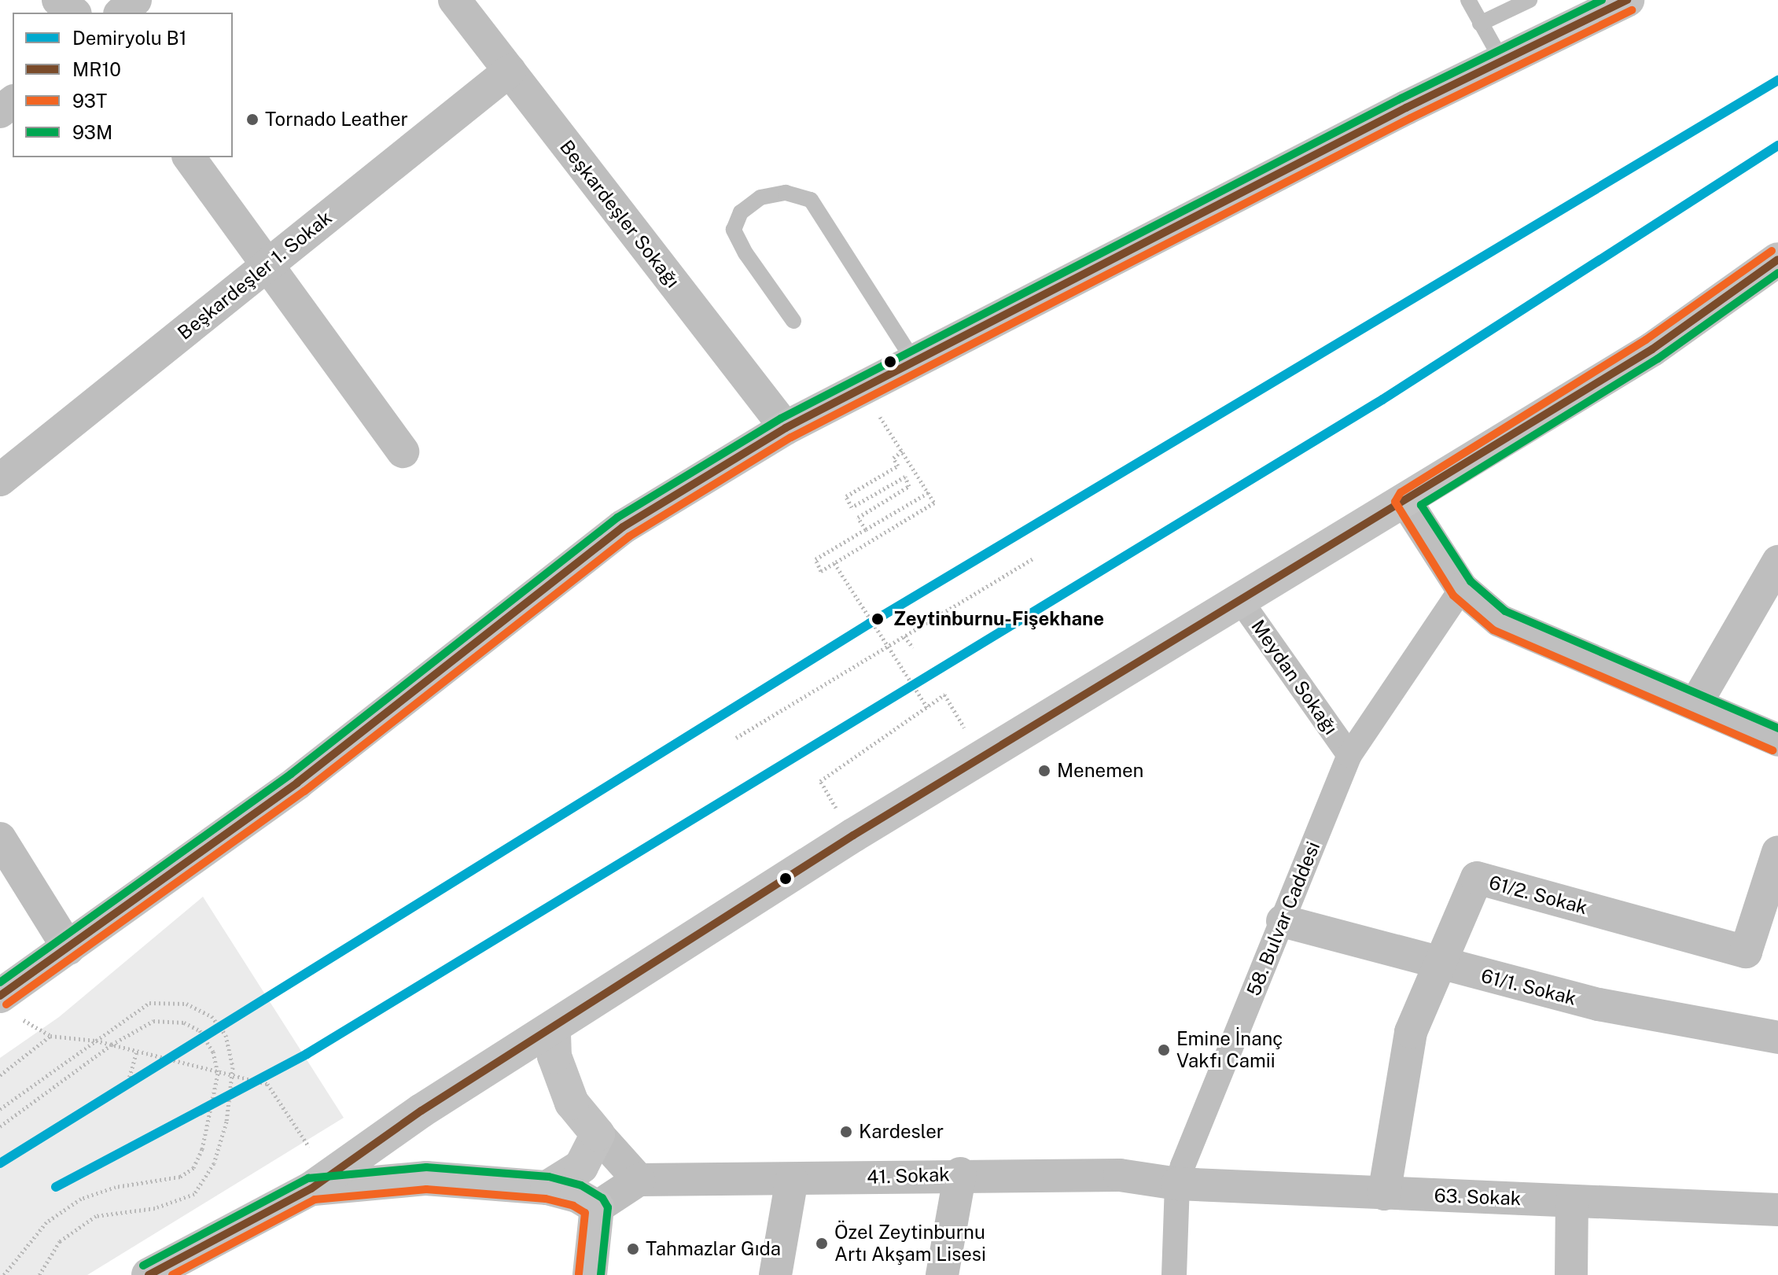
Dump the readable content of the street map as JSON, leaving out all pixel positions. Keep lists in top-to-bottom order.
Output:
{
  "streets": {
    "street": [
      "Beşkardeşler Sokağı",
      "Beşkardeşler 1. Sokak",
      "Meydan Sokağı",
      "61/2. Sokak",
      "58. Bulvar Caddesi",
      "61/1. Sokak",
      "41. Sokak",
      "63. Sokak"
    ]
  },
  "crossings": [
    ["Beşkardeşler Sokağı", "Beşkardeşler 1. Sokak"],
    ["Meydan Sokağı", "58. Bulvar Caddesi"],
    ["61/2. Sokak", "61/1. Sokak"],
    ["61/2. Sokak", "63. Sokak"],
    ["58. Bulvar Caddesi", "61/1. Sokak"],
    ["58. Bulvar Caddesi", "41. Sokak"],
    ["58. Bulvar Caddesi", "63. Sokak"],
    ["41. Sokak", "63. Sokak"]
  ],
  "places": [
    "Tornado Leather",
    "Zeytinburnu-Fişekhane",
    "Menemen",
    "Emine İnanç Vakfı Camii",
    "Kardesler",
    "Özel Zeytinburnu Artı Akşam Lisesi",
    "Tahmazlar Gıda"
  ],
  "lines": [
    "transit line MR10",
    "transit line 93M",
    "transit line 93T",
    "rail line B1"
  ],
  "legend": [
    "Demiryolu B1",
    "MR10",
    "93T",
    "93M"
  ]
}
